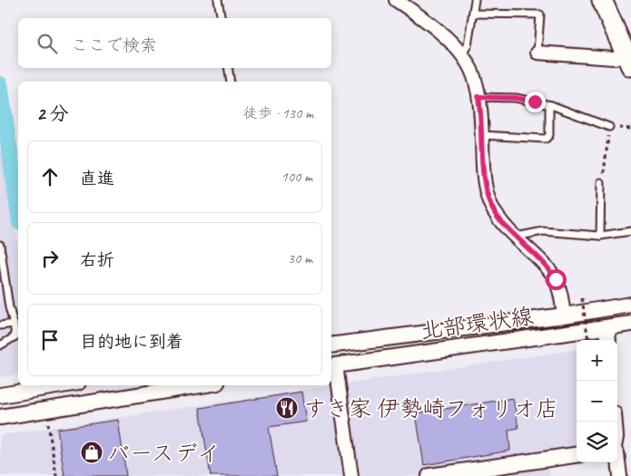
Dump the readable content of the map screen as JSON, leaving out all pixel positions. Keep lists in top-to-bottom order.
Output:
{
  "streets": {
    "street": ["北部環状線"]
  },
  "places": {
    "restaurant": ["すき家 伊勢崎フォリオ店"],
    "shop": ["バースデイ"]
  },
  "page": {
    "search": "ここで検索",
    "heading": ["2 分", "徒歩 · 130 m"],
    "list": [
      ["直進", "100 m"],
      ["右折", "30 m"],
      "目的地に到着"
    ],
    "map_buttons": ["+", "−"]
  }
}
